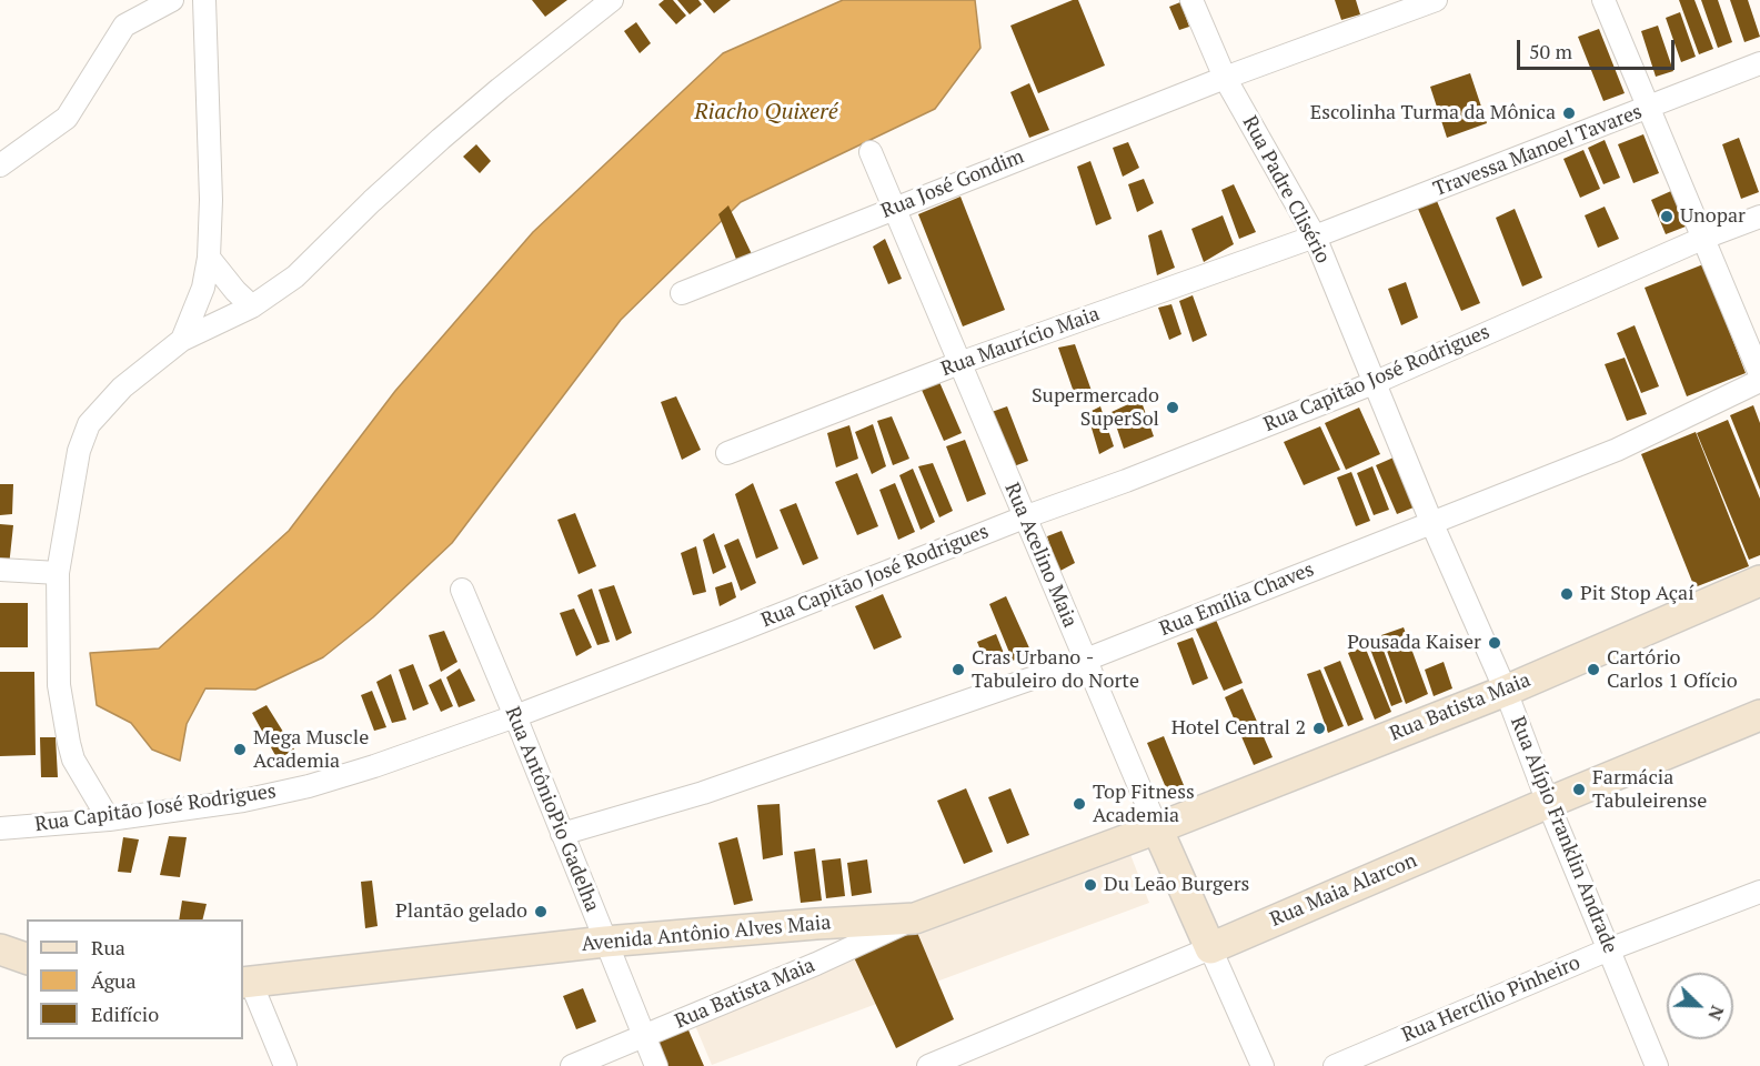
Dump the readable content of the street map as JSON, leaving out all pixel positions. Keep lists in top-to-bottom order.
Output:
{
  "streets": {
    "main road": [
      "Rua Acelino Maia",
      "Rua Batista Maia",
      "Rua Maia Alarcon",
      "Avenida Antônio Alves Maia"
    ],
    "street": [
      "Travessa Manoel Tavares",
      "Rua José Gondim",
      "Rua Padre Clisério",
      "Rua Maurício Maia",
      "Rua Capitão José Rodrigues",
      "Rua Emília Chaves",
      "Rua AntônioPio Gadelha",
      "Rua Alípio Franklin Andrade",
      "Rua Hercílio Pinheiro"
    ]
  },
  "crossings": [
    ["Travessa Manoel Tavares", "Rua Padre Clisério"],
    ["Travessa Manoel Tavares", "Rua Maurício Maia"],
    ["Rua José Gondim", "Rua Padre Clisério"],
    ["Rua José Gondim", "Rua Acelino Maia"],
    ["Rua Padre Clisério", "Rua Maurício Maia"],
    ["Rua Padre Clisério", "Rua Capitão José Rodrigues"],
    ["Rua Padre Clisério", "Rua Alípio Franklin Andrade"],
    ["Rua Maurício Maia", "Rua Acelino Maia"],
    ["Rua Capitão José Rodrigues", "Rua Acelino Maia"],
    ["Rua Capitão José Rodrigues", "Rua AntônioPio Gadelha"],
    ["Rua Capitão José Rodrigues", "Rua Alípio Franklin Andrade"],
    ["Rua Acelino Maia", "Rua Emília Chaves"],
    ["Rua Acelino Maia", "Rua Batista Maia"],
    ["Rua Acelino Maia", "Rua Maia Alarcon"],
    ["Rua Acelino Maia", "Avenida Antônio Alves Maia"],
    ["Rua Emília Chaves", "Rua AntônioPio Gadelha"],
    ["Rua Emília Chaves", "Rua Alípio Franklin Andrade"],
    ["Rua Batista Maia", "Rua AntônioPio Gadelha"],
    ["Rua Batista Maia", "Rua Alípio Franklin Andrade"],
    ["Rua Batista Maia", "Avenida Antônio Alves Maia"],
    ["Rua AntônioPio Gadelha", "Avenida Antônio Alves Maia"],
    ["Rua Alípio Franklin Andrade", "Rua Maia Alarcon"],
    ["Rua Alípio Franklin Andrade", "Rua Hercílio Pinheiro"]
  ],
  "water": ["Riacho Quixeré"],
  "places": [
    "Escolinha Turma da Mônica",
    "Unopar",
    "Supermercado SuperSol",
    "Pit Stop Açaí",
    "Pousada Kaiser",
    "Cras Urbano - Tabuleiro do Norte",
    "Cartório Carlos 1 Ofício",
    "Hotel Central 2",
    "Mega Muscle Academia",
    "Farmácia Tabuleirense",
    "Top Fitness Academia",
    "Du Leão Burgers",
    "Plantão gelado"
  ],
  "legend": ["Rua", "Água", "Edifício"],
  "scale_bar": "50 m",
  "north": "bottom right"
}
